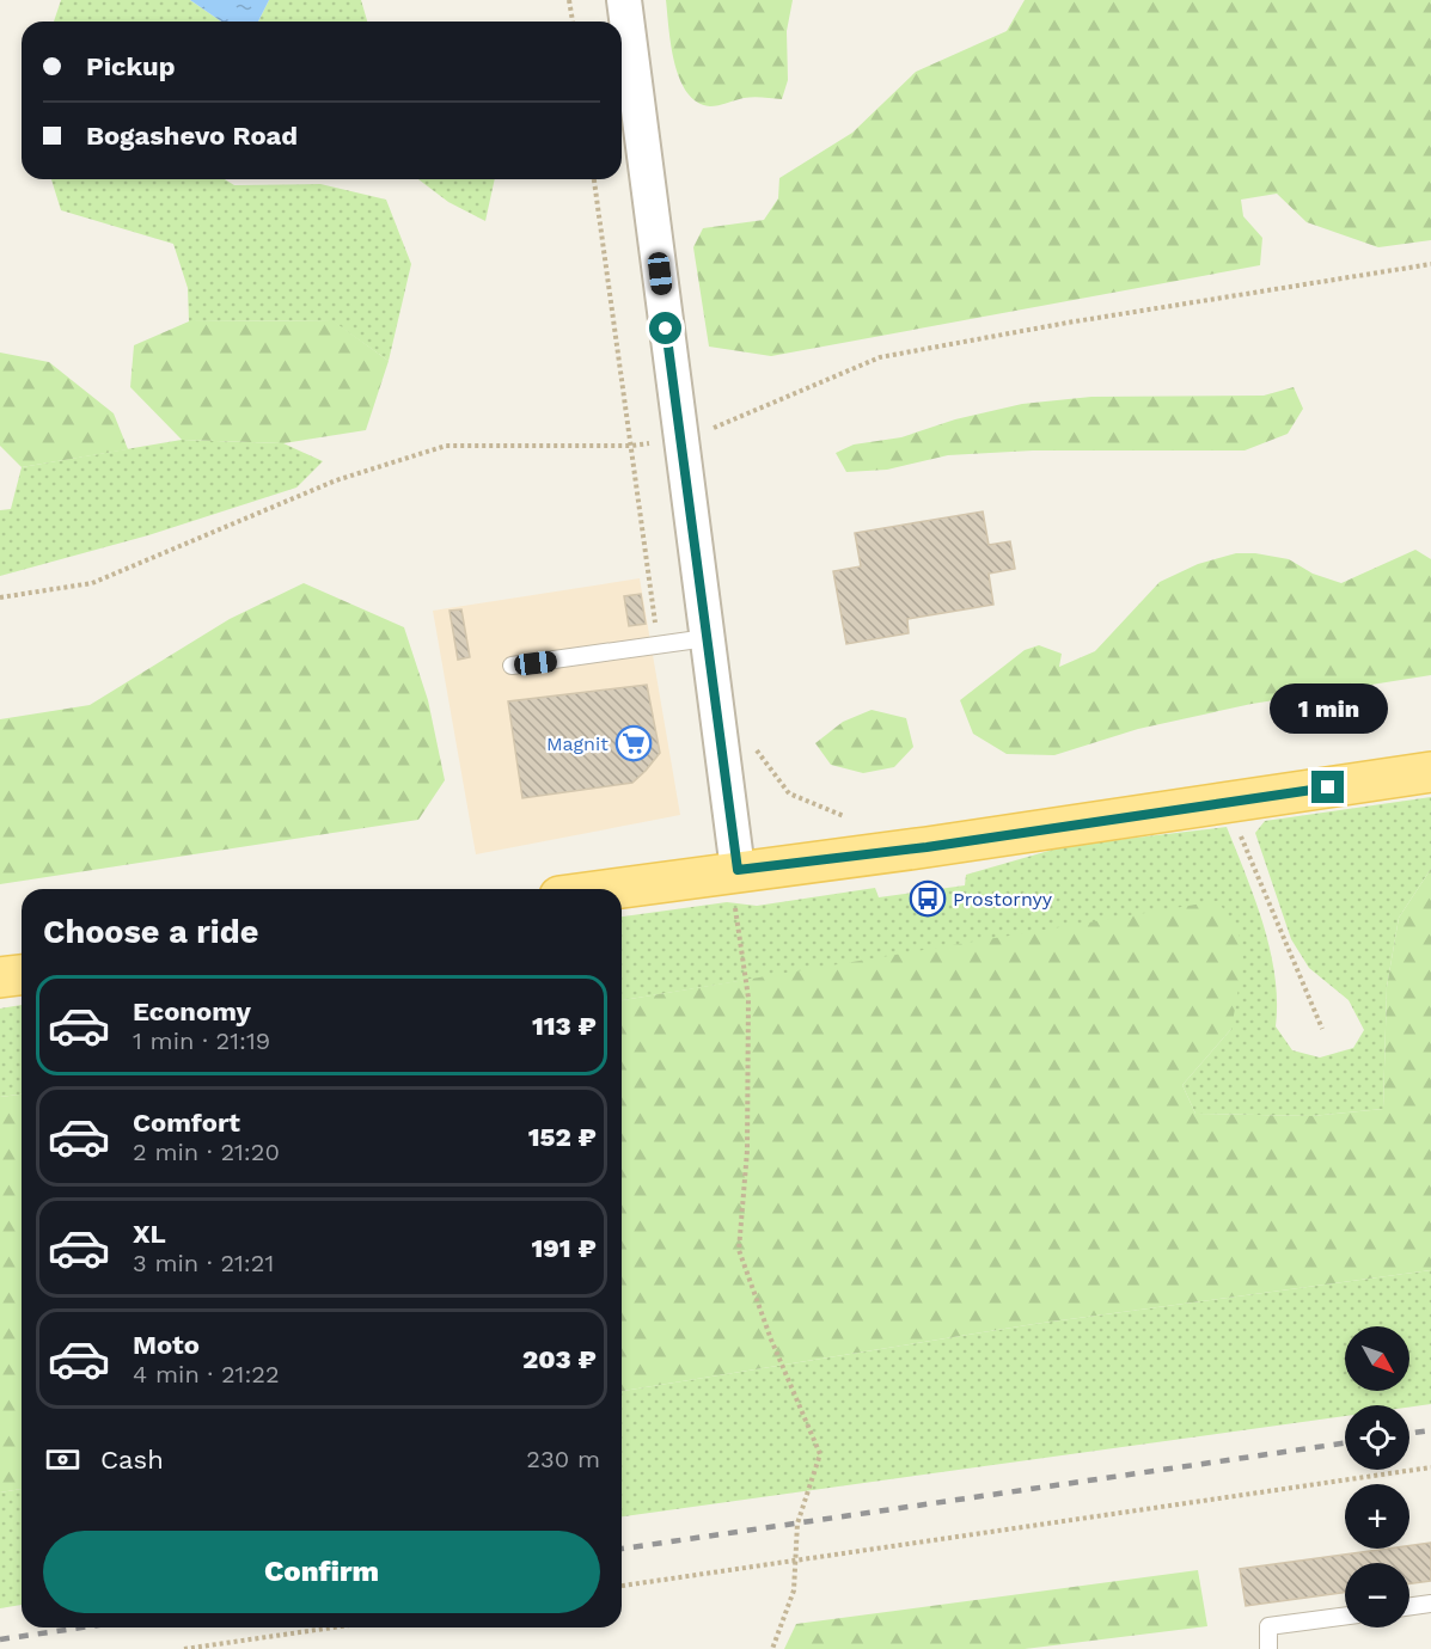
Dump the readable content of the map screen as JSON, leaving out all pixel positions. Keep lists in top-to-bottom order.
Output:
{
  "places": {
    "supermarket": ["Magnit"],
    "bus stop": ["Prostornyy"]
  },
  "north": "bottom right",
  "page": {
    "banner": ["Pickup", "Bogashevo Road"],
    "bubble": "1 min",
    "heading": "Choose a ride",
    "list": [
      {
        "name": "Economy",
        "note": "1 min · 21:19",
        "value": "113 ₽"
      },
      {
        "name": "Comfort",
        "note": "2 min · 21:20",
        "value": "152 ₽"
      },
      {
        "name": "XL",
        "note": "3 min · 21:21",
        "value": "191 ₽"
      },
      {
        "name": "Moto",
        "note": "4 min · 21:22",
        "value": "203 ₽"
      }
    ],
    "map_buttons": ["+", "−"],
    "pay": ["Cash", "230 m"],
    "buttons": "Confirm"
  }
}
